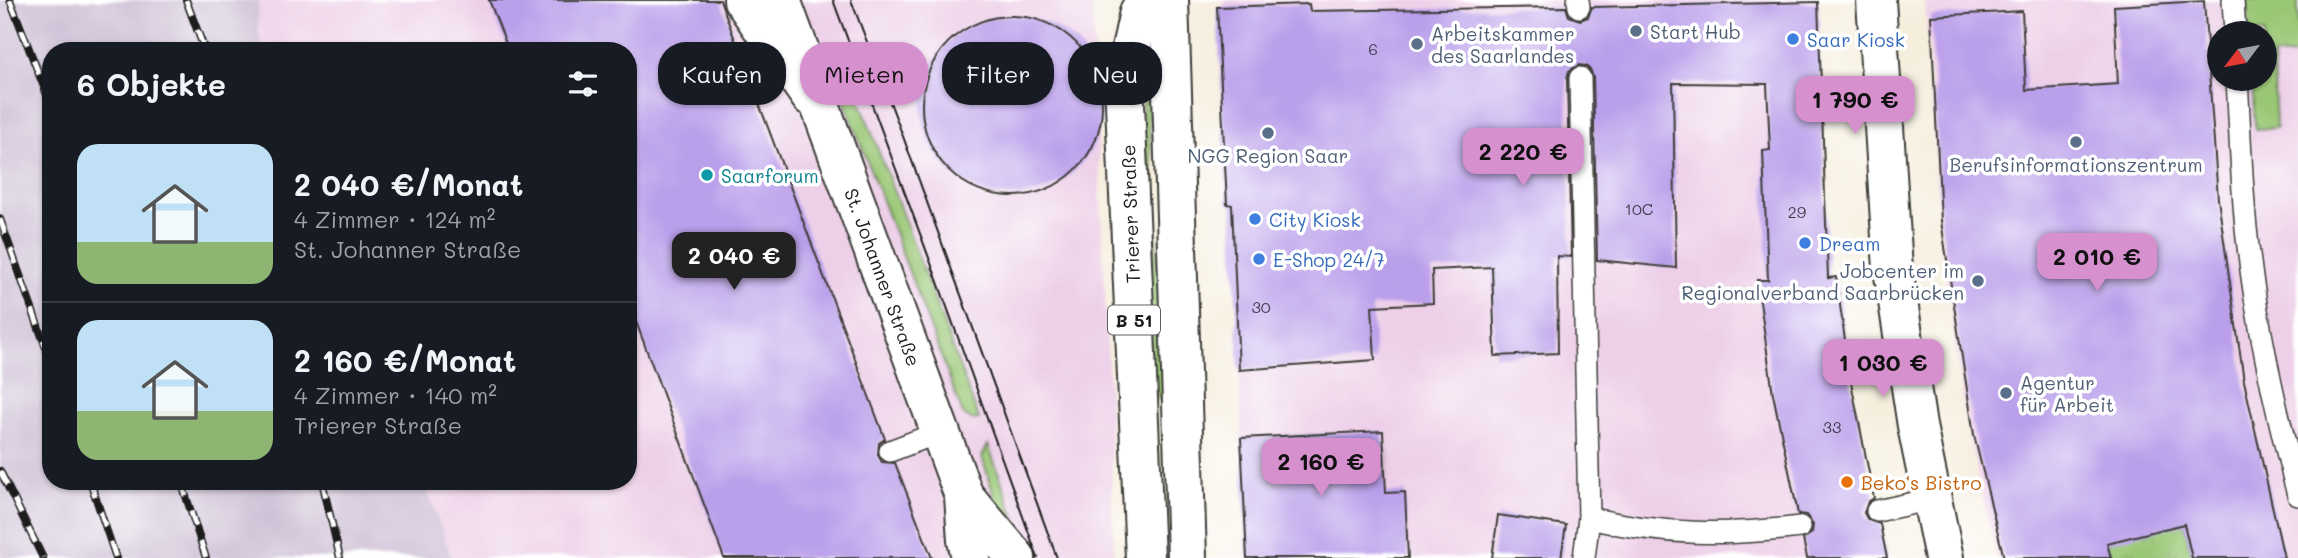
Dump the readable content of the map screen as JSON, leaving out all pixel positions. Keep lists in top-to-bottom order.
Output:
{
  "streets": {
    "main road": ["Trierer Straße", "St. Johanner Straße", "B 51"]
  },
  "places": [
    "Start Hub",
    "Saar Kiosk",
    "Arbeitskammer des Saarlandes",
    "NGG Region Saar",
    "Berufsinformationszentrum",
    "Saarforum",
    "City Kiosk",
    "Dream",
    "E-Shop 24/7",
    "Jobcenter im Regionalverband Saarbrücken",
    "Agentur für Arbeit",
    "Beko's Bistro"
  ],
  "house_numbers": [
    "6",
    "10C",
    "29",
    "30",
    "33"
  ],
  "north": "bottom left",
  "page": {
    "chip": [
      "Kaufen",
      "Mieten",
      "Filter",
      "Neu"
    ],
    "heading": "6 Objekte",
    "price": [
      "1 790 €",
      "2 220 €",
      "2 040 €",
      "2 010 €",
      "1 030 €",
      "2 160 €"
    ],
    "list": [
      {
        "name": "2 040 €/Monat",
        "note": "4 Zimmer · 124 m² · St. Johanner Straße"
      },
      {
        "name": "2 160 €/Monat",
        "note": "4 Zimmer · 140 m² · Trierer Straße"
      }
    ]
  }
}
